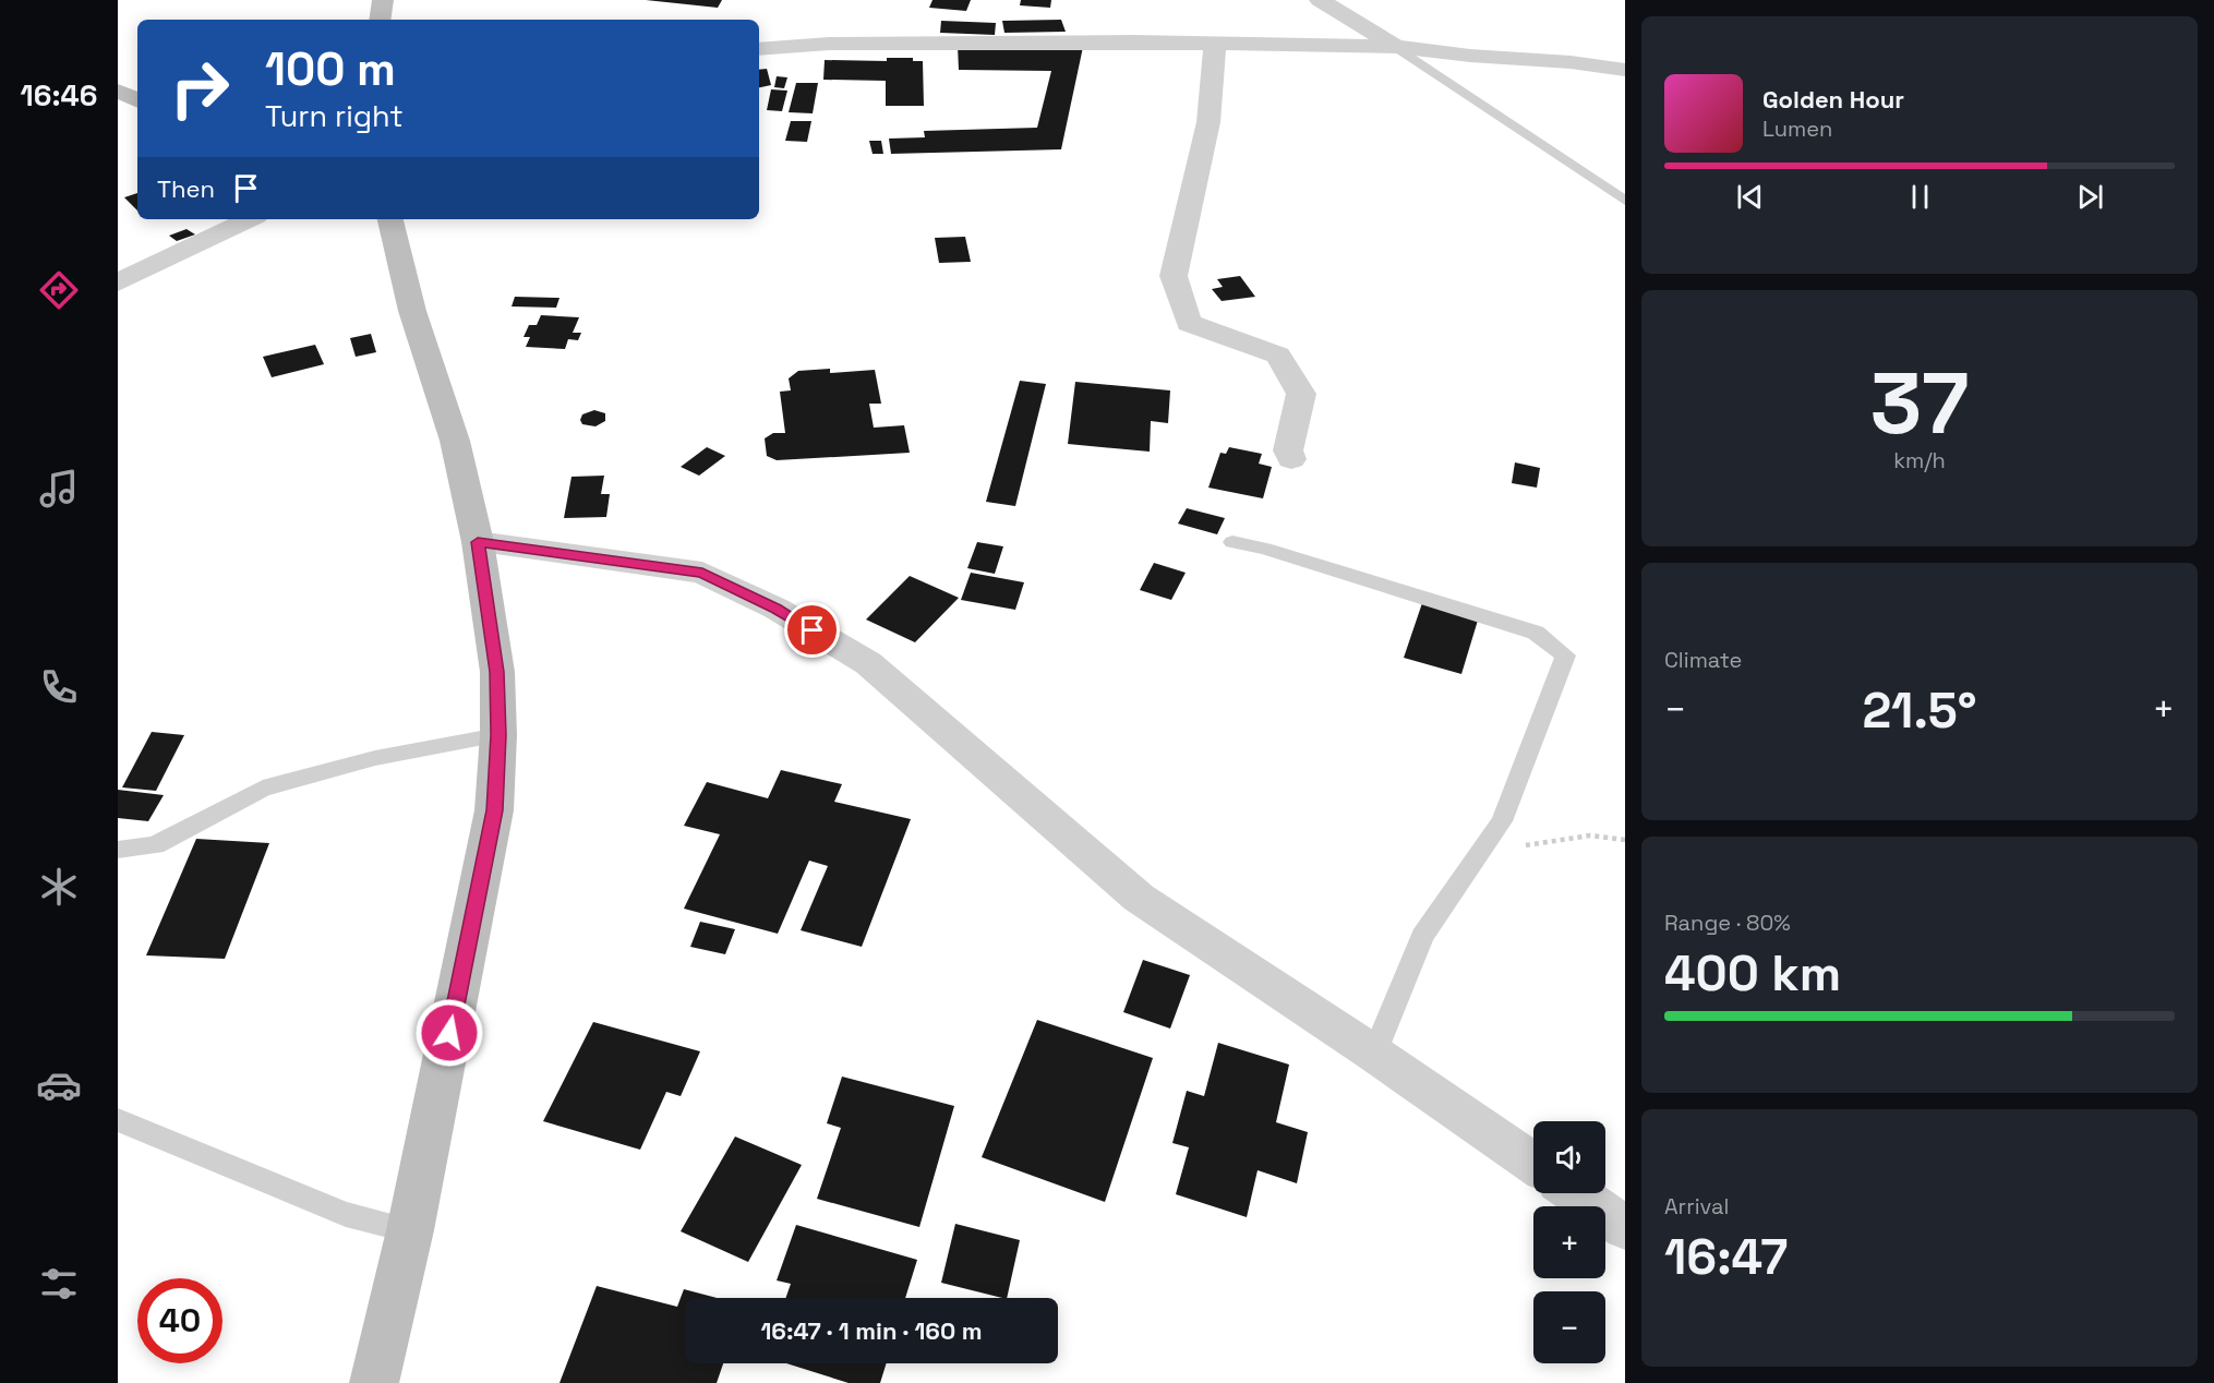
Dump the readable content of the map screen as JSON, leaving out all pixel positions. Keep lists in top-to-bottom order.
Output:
{
  "page": {
    "tabs": "16:46",
    "turn": ["100 m", "Turn right"],
    "song": ["Golden Hour", "Lumen"],
    "then": "Then",
    "tile": [
      ["37", "km/h"],
      "Climate",
      ["Range · 80%", "400 km"],
      ["Arrival", "16:47"]
    ],
    "heat": ["−", "21.5°", "+"],
    "map_buttons": ["+", "−"],
    "limit": "40",
    "trip": "16:47 · 1 min · 160 m"
  }
}
